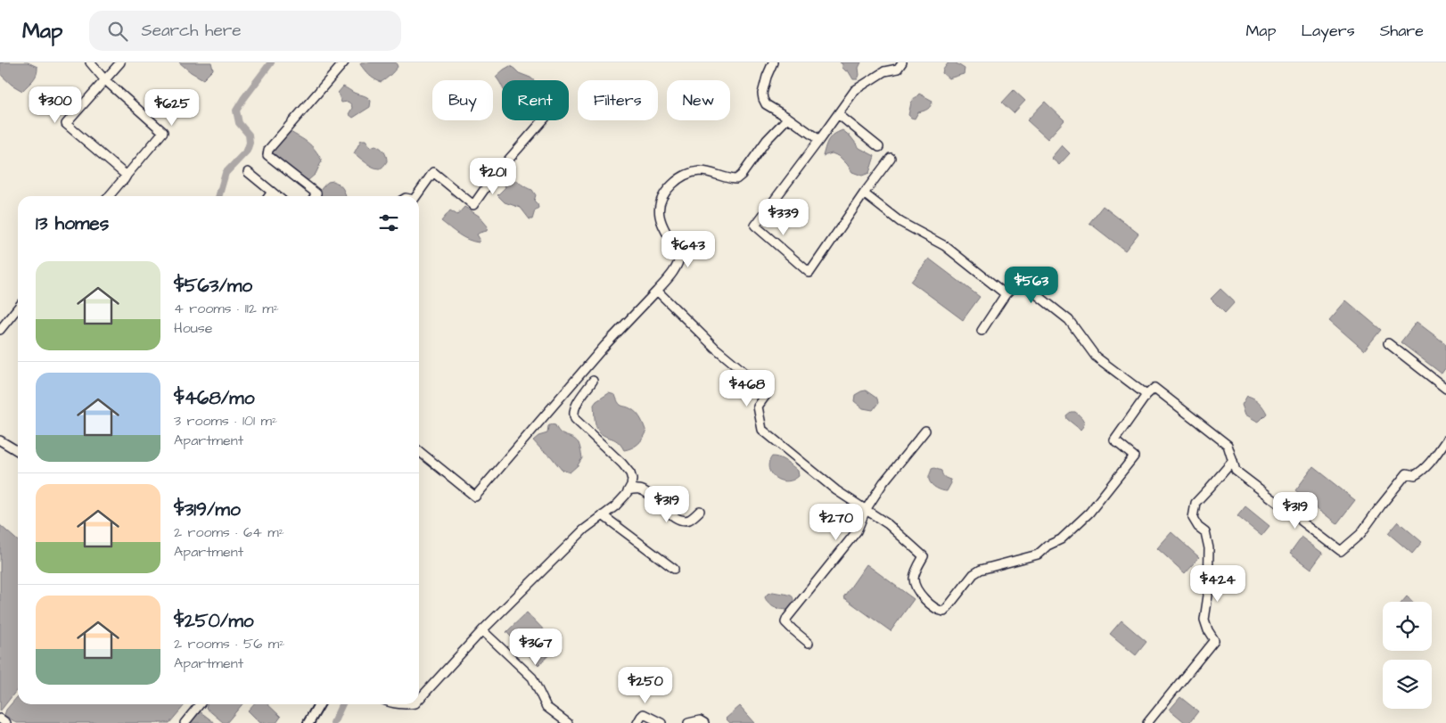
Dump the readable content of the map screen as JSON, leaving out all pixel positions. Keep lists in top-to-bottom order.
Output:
{
  "page": {
    "header": "Map",
    "search": "Search here",
    "nav": ["Map", "Layers", "Share"],
    "chip": [
      "Buy",
      "Rent",
      "Filters",
      "New"
    ],
    "price": [
      "$300",
      "$625",
      "$201",
      "$339",
      "$643",
      "$563",
      "$468",
      "$319",
      "$319",
      "$270",
      "$424",
      "$367",
      "$250"
    ],
    "heading": "13 homes",
    "list": [
      {
        "name": "$563/mo",
        "note": "4 rooms · 112 m² · House"
      },
      {
        "name": "$468/mo",
        "note": "3 rooms · 101 m² · Apartment"
      },
      {
        "name": "$319/mo",
        "note": "2 rooms · 64 m² · Apartment"
      },
      {
        "name": "$250/mo",
        "note": "2 rooms · 56 m² · Apartment"
      }
    ]
  }
}
